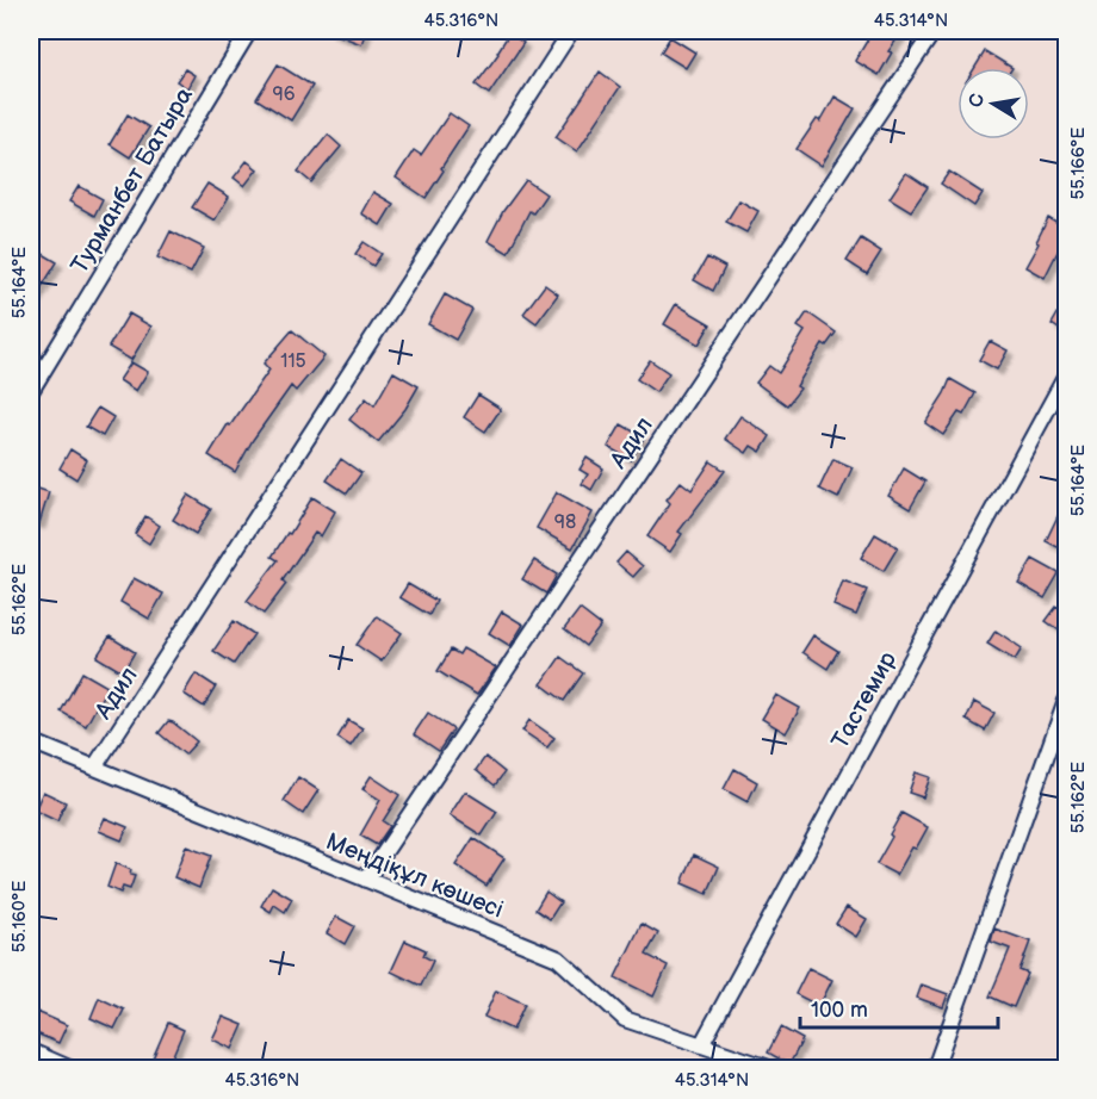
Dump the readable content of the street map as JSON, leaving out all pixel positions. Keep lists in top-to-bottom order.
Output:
{
  "streets": {
    "street": [
      "Турманбет Батыра",
      "Адил",
      "Тастемир",
      "Меңдіқұл көшесі"
    ]
  },
  "crossings": [
    ["Адил", "Меңдіқұл көшесі"],
    ["Тастемир", "Меңдіқұл көшесі"]
  ],
  "house_numbers": ["96", "115", "98"],
  "scale_bar": "100 m",
  "north": "left",
  "coordinates": [
    "45.316°N",
    "45.314°N",
    "55.166°E",
    "55.164°E",
    "55.162°E",
    "55.160°E"
  ]
}
